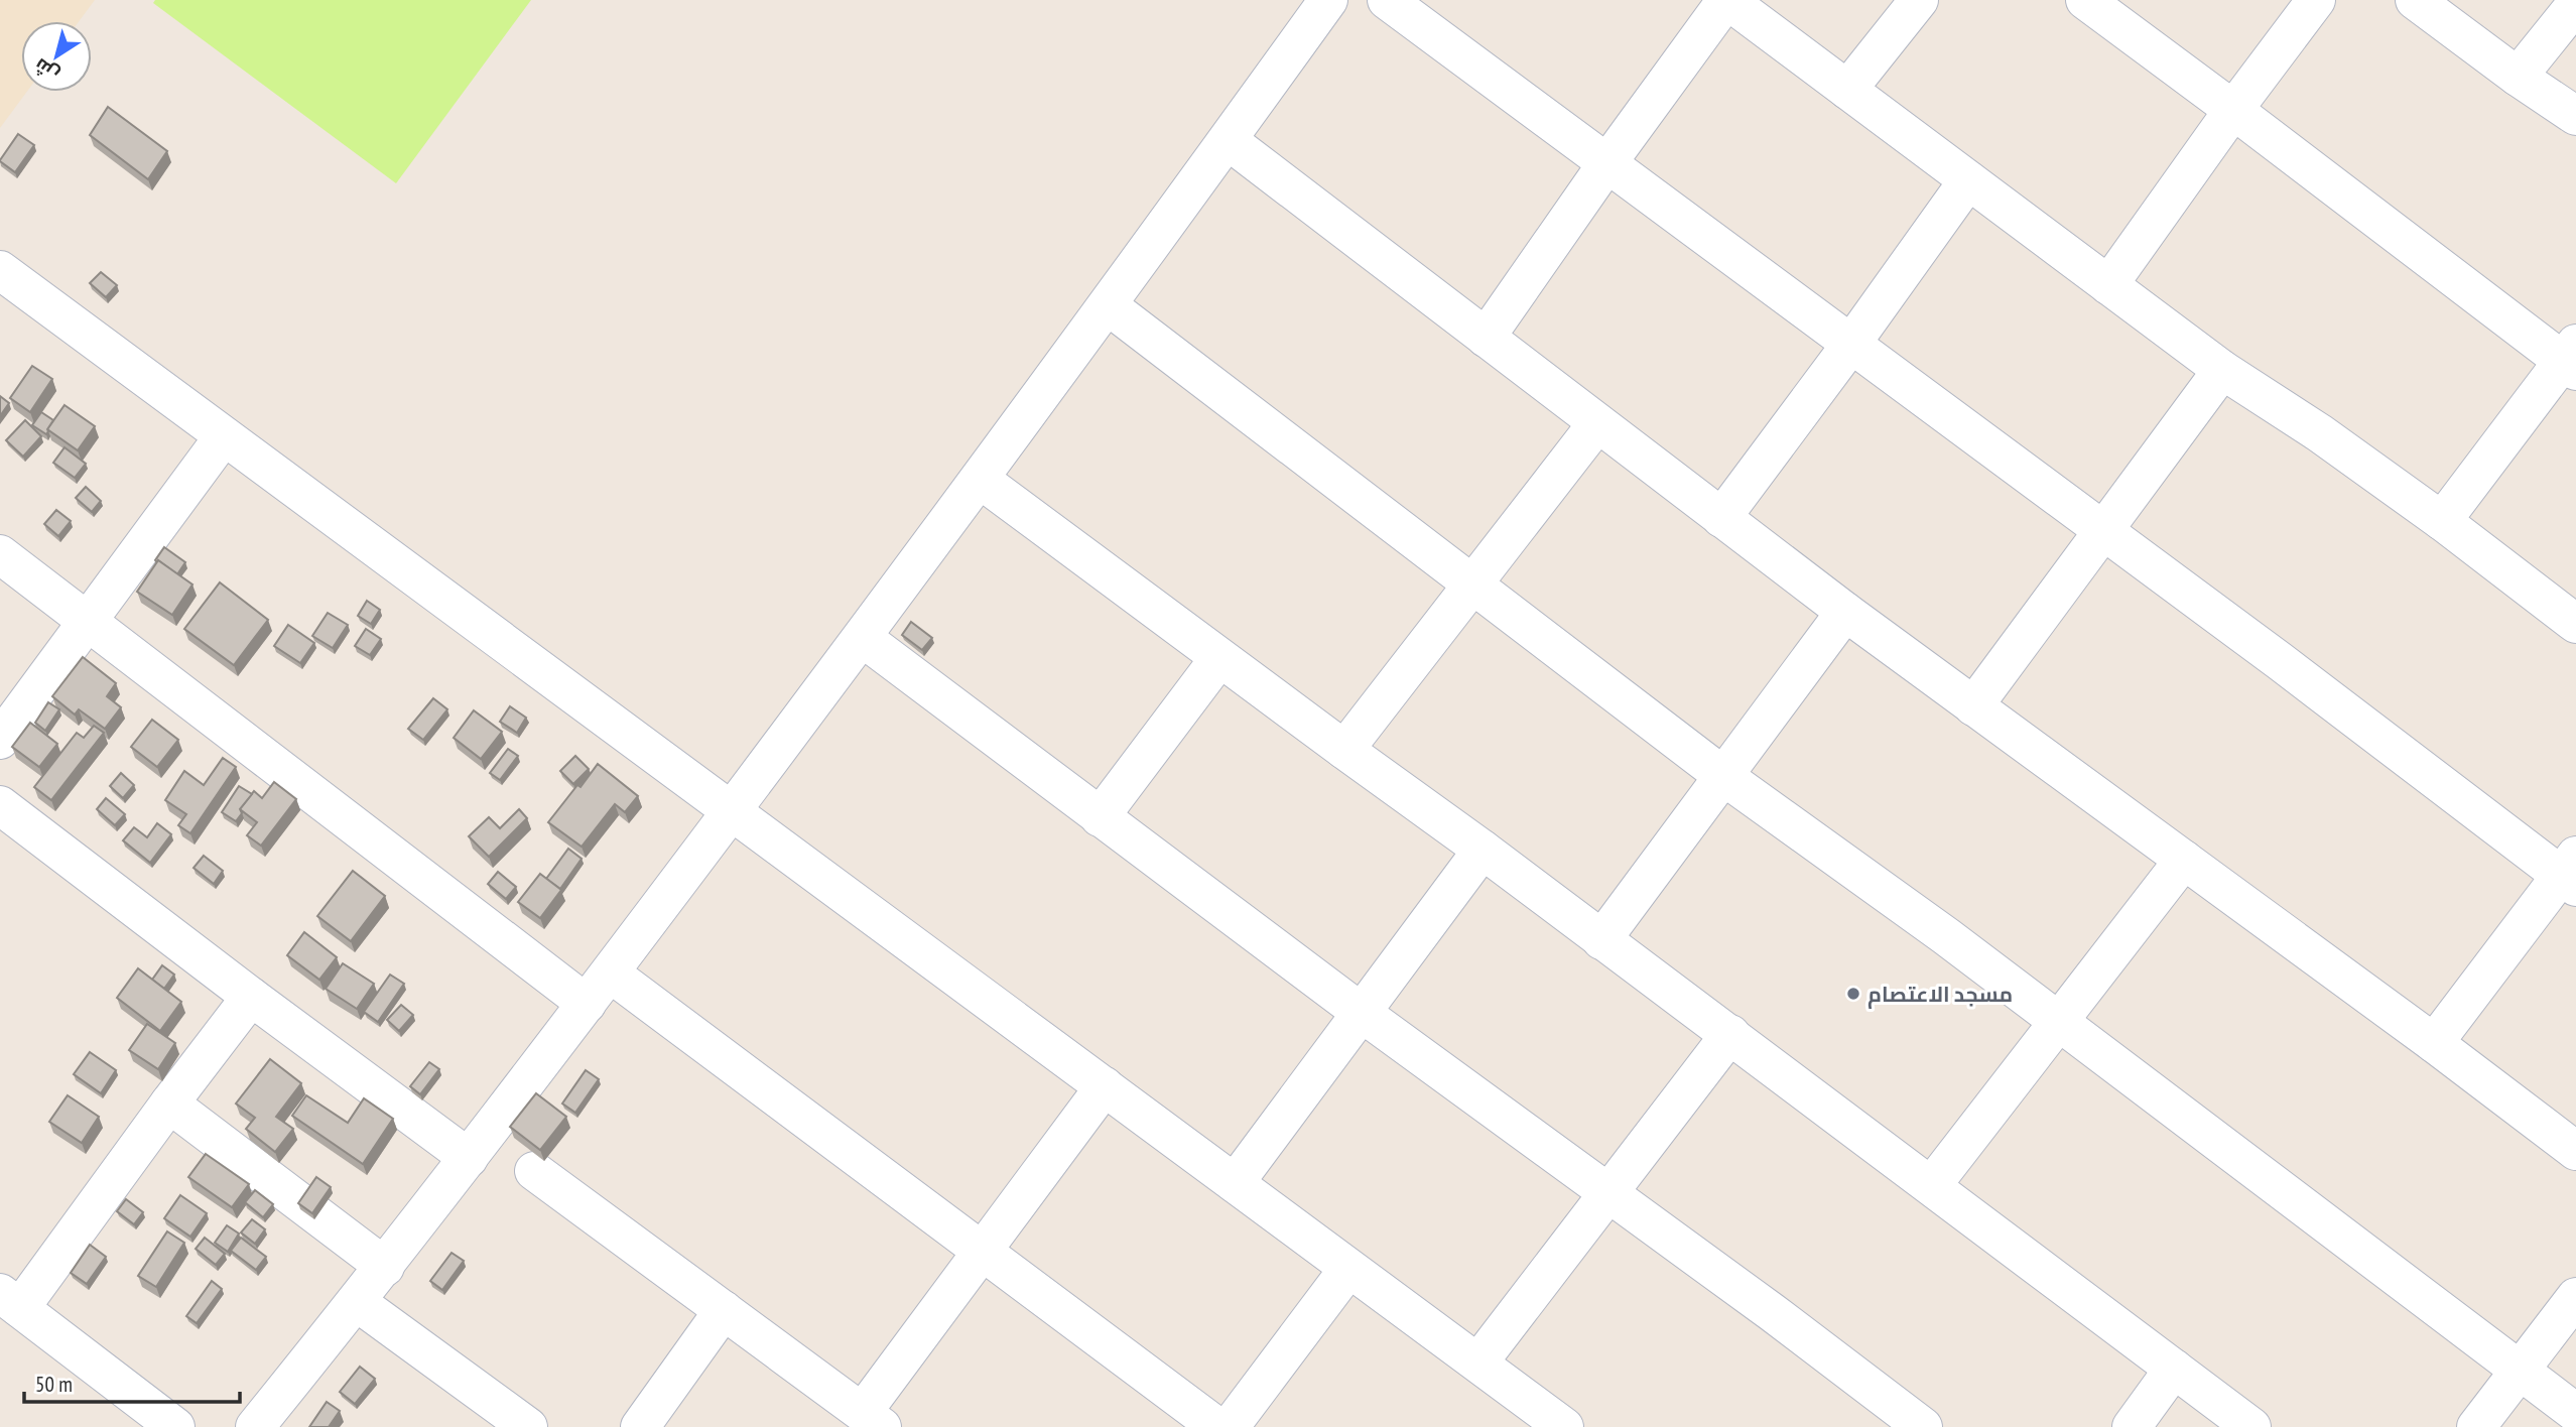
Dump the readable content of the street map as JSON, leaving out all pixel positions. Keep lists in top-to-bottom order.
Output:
{
  "places": ["مسجد الاعتصام"],
  "scale_bar": "50 m",
  "north": "bottom left"
}
